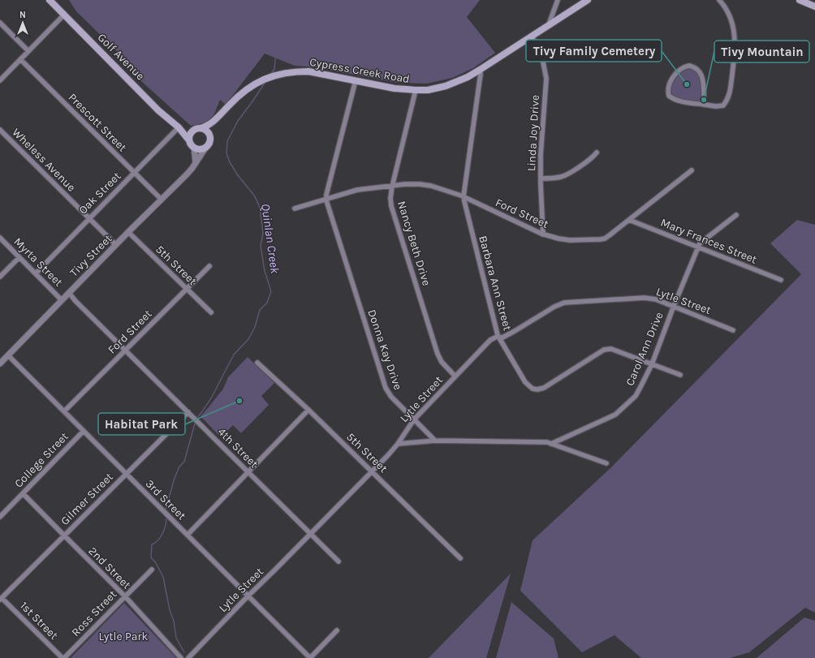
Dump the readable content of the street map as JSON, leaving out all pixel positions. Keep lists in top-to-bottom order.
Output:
{
  "streets": {
    "main road": ["Golf Avenue", "Cypress Creek Road"],
    "street": [
      "Prescott Street",
      "Linda Joy Drive",
      "Wheless Avenue",
      "Oak Street",
      "Ford Street",
      "Mary Frances Street",
      "Nancy Beth Drive",
      "Tivy Street",
      "Myrta Street",
      "5th Street",
      "Barbara Ann Street",
      "Lytle Street",
      "Carol Ann Drive",
      "Donna Kay Drive",
      "4th Street",
      "College Street",
      "Gilmer Street",
      "3rd Street",
      "2nd Street",
      "Ross Street",
      "1st Street"
    ]
  },
  "crossings": [
    ["Golf Avenue", "Cypress Creek Road"],
    ["Golf Avenue", "Oak Street"],
    ["Golf Avenue", "Tivy Street"],
    ["Cypress Creek Road", "Linda Joy Drive"],
    ["Cypress Creek Road", "Nancy Beth Drive"],
    ["Cypress Creek Road", "Tivy Street"],
    ["Cypress Creek Road", "Barbara Ann Street"],
    ["Cypress Creek Road", "Donna Kay Drive"],
    ["Prescott Street", "Oak Street"],
    ["Prescott Street", "Tivy Street"],
    ["Linda Joy Drive", "Ford Street"],
    ["Wheless Avenue", "Oak Street"],
    ["Wheless Avenue", "Tivy Street"],
    ["Oak Street", "Myrta Street"],
    ["Ford Street", "Mary Frances Street"],
    ["Ford Street", "Nancy Beth Drive"],
    ["Ford Street", "5th Street"],
    ["Ford Street", "Barbara Ann Street"],
    ["Ford Street", "Donna Kay Drive"],
    ["Ford Street", "4th Street"],
    ["Ford Street", "3rd Street"],
    ["Mary Frances Street", "Carol Ann Drive"],
    ["Nancy Beth Drive", "Lytle Street"],
    ["Tivy Street", "Myrta Street"],
    ["Tivy Street", "5th Street"],
    ["Tivy Street", "4th Street"],
    ["Tivy Street", "3rd Street"],
    ["5th Street", "Lytle Street"],
    ["Barbara Ann Street", "Lytle Street"],
    ["Barbara Ann Street", "Carol Ann Drive"],
    ["Lytle Street", "Carol Ann Drive"],
    ["Lytle Street", "Donna Kay Drive"],
    ["Lytle Street", "4th Street"],
    ["Lytle Street", "3rd Street"],
    ["4th Street", "Gilmer Street"],
    ["College Street", "3rd Street"],
    ["College Street", "2nd Street"],
    ["Gilmer Street", "3rd Street"],
    ["Gilmer Street", "2nd Street"],
    ["Gilmer Street", "1st Street"],
    ["2nd Street", "Ross Street"],
    ["Ross Street", "1st Street"]
  ],
  "water": ["Quinlan Creek"],
  "parks": ["Lytle Park"],
  "places": ["Tivy Family Cemetery", "Tivy Mountain", "Habitat Park"],
  "north": "top"
}
